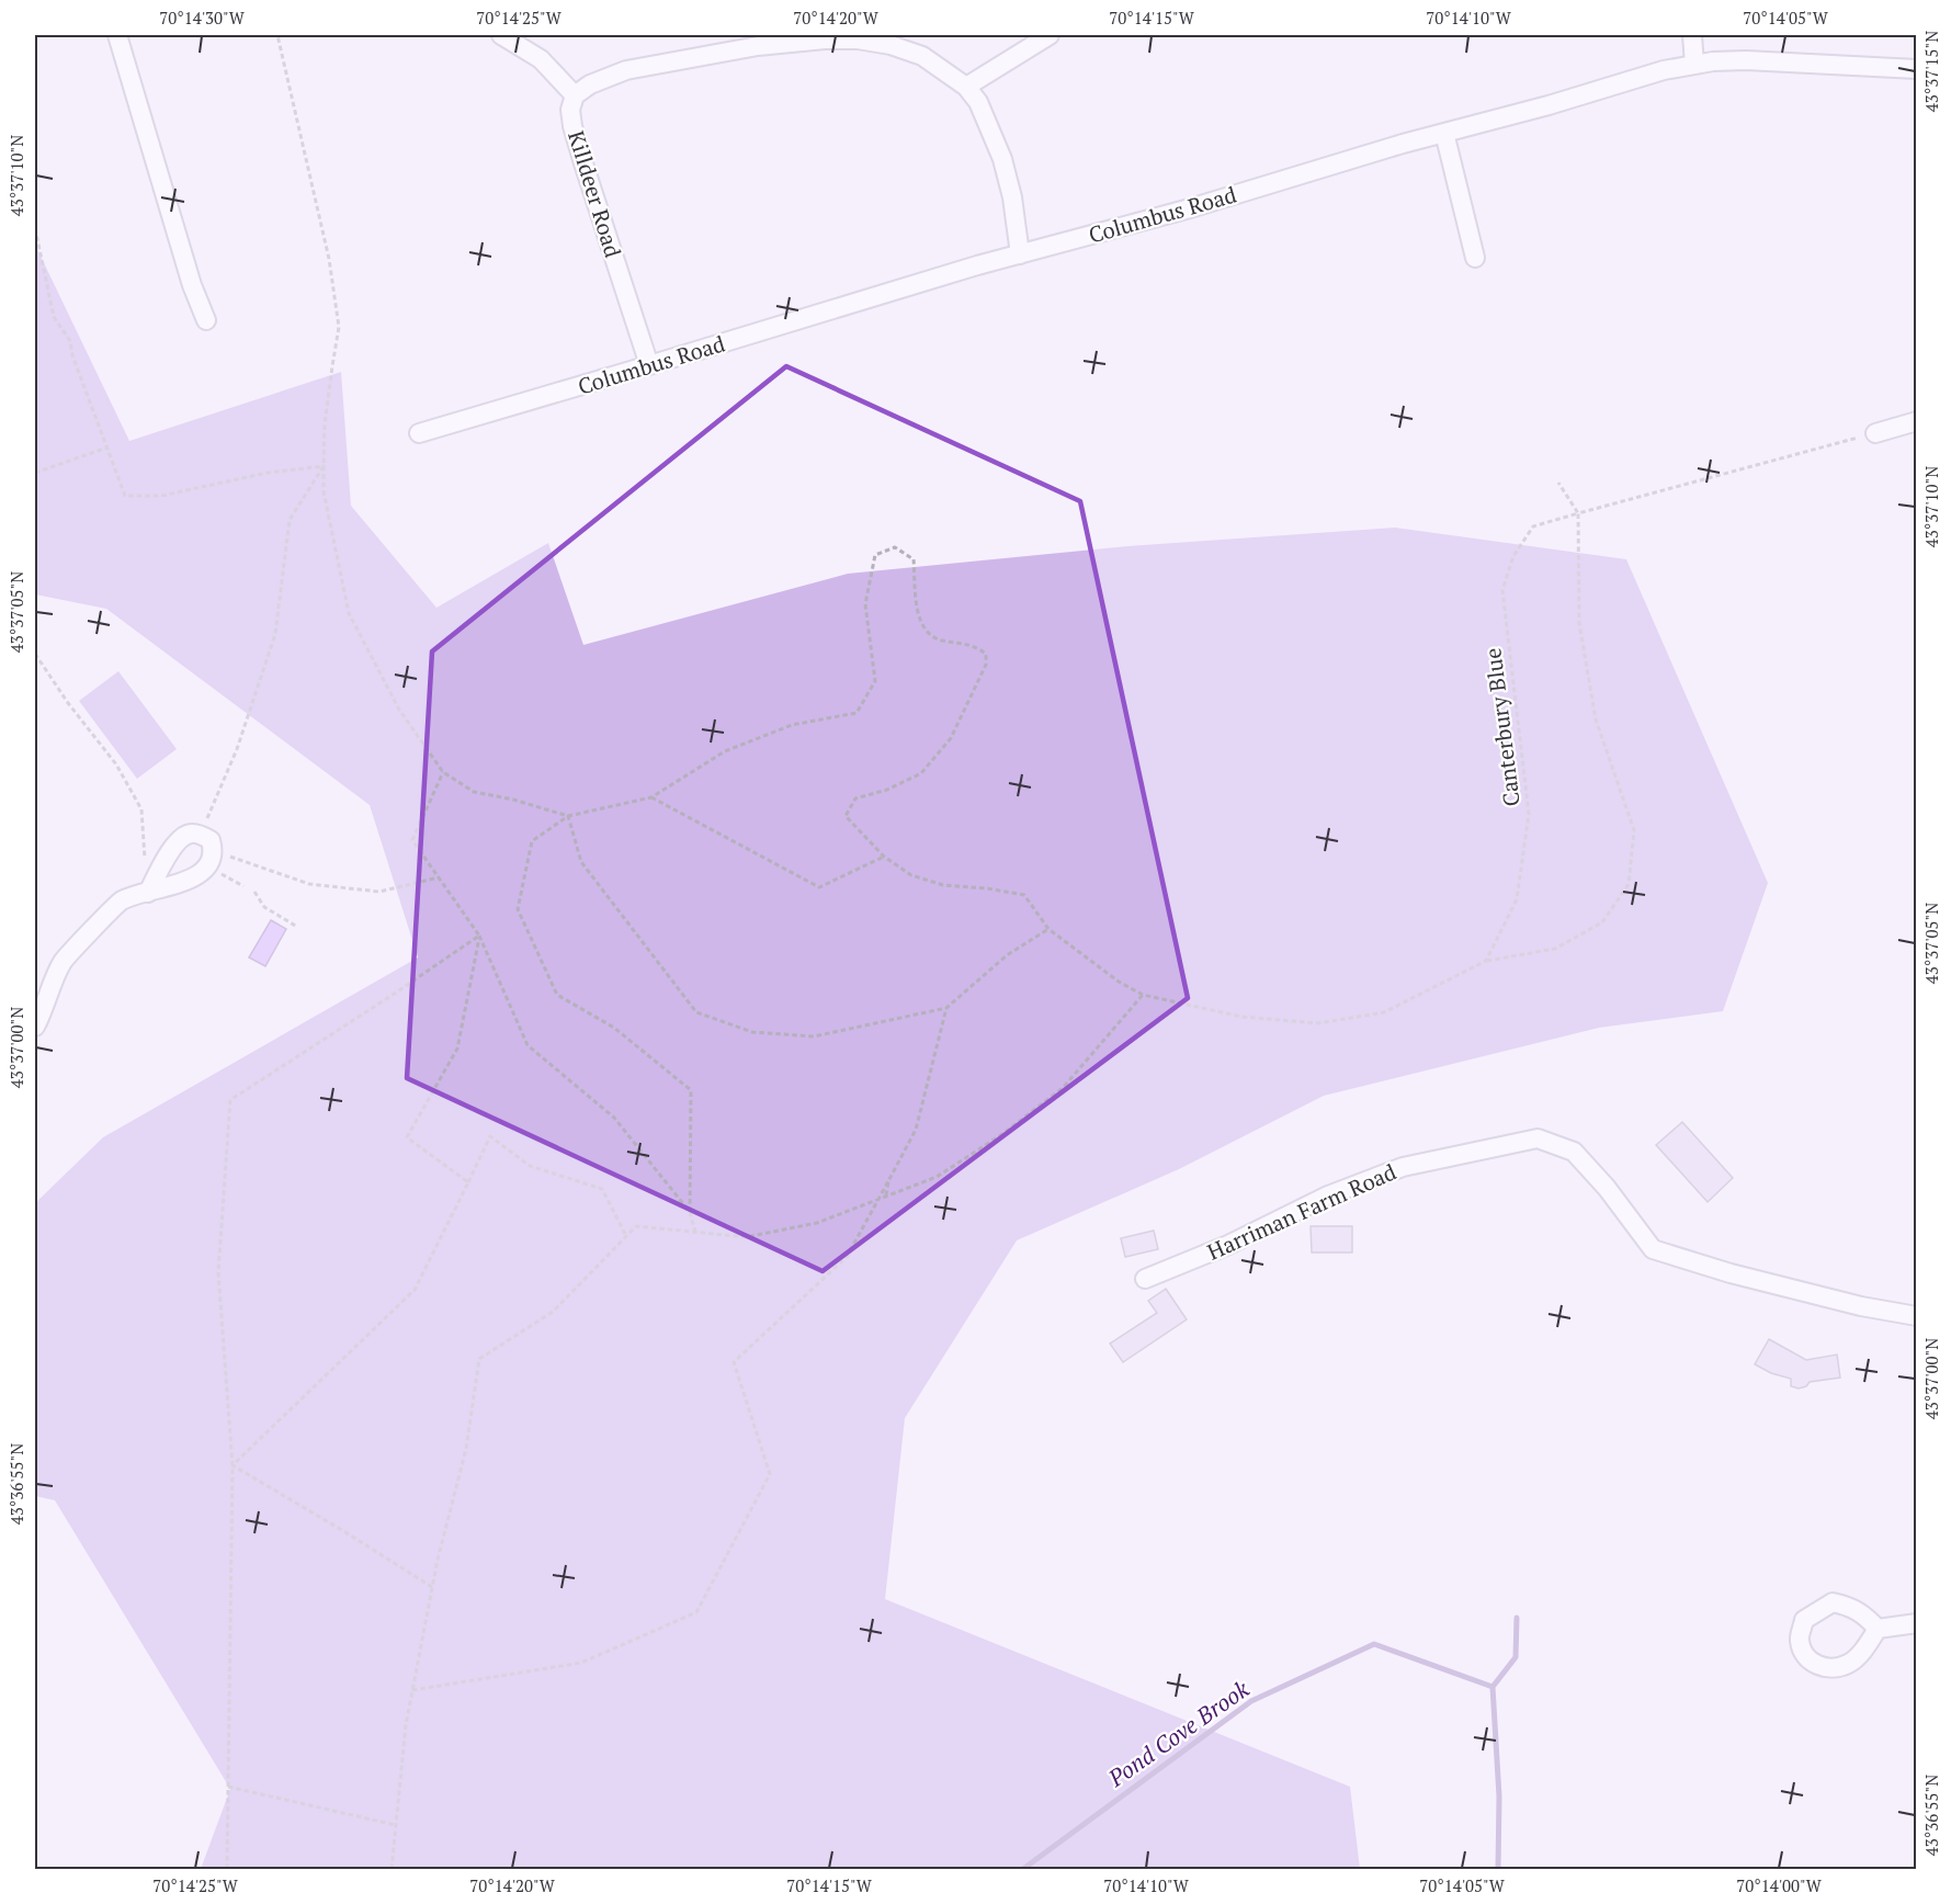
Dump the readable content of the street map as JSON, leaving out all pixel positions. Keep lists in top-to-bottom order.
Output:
{
  "streets": {
    "street": ["Killdeer Road", "Columbus Road", "Harriman Farm Road"],
    "path": ["Canterbury Blue"]
  },
  "crossings": [
    ["Killdeer Road", "Columbus Road"]
  ],
  "water": ["Pond Cove Brook"],
  "coordinates": [
    "70°14'30\"W",
    "70°14'25\"W",
    "70°14'20\"W",
    "70°14'15\"W",
    "70°14'10\"W",
    "70°14'05\"W",
    "43°37'15\"N",
    "43°37'10\"N",
    "43°37'05\"N",
    "43°37'00\"N",
    "43°36'55\"N",
    "70°14'00\"W"
  ]
}
